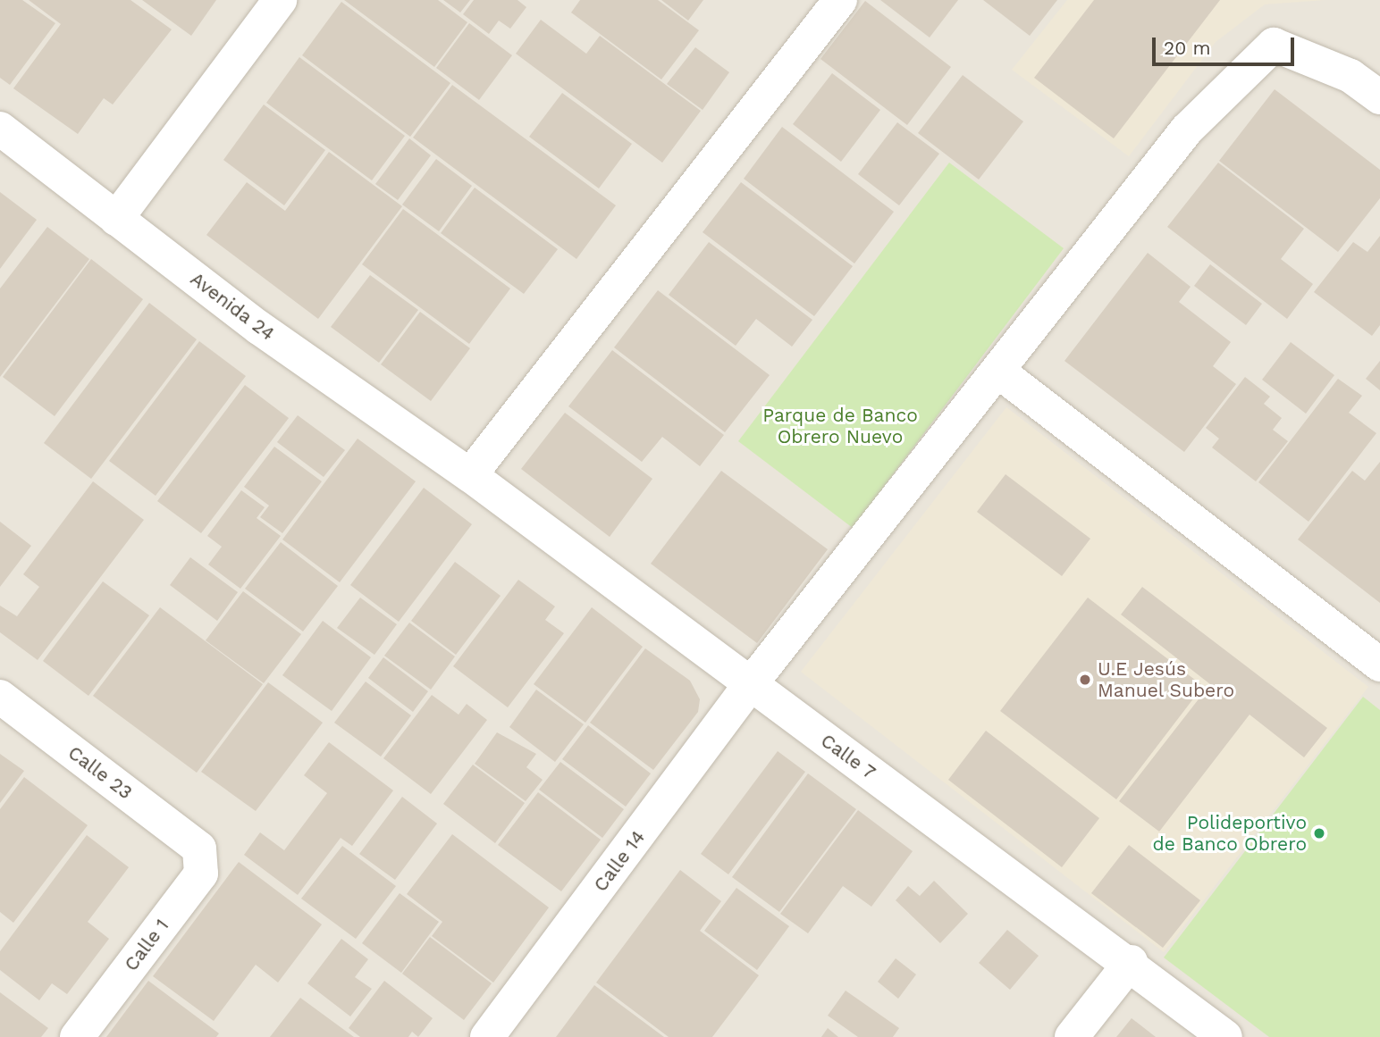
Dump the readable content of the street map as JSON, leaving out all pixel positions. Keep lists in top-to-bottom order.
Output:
{
  "streets": {
    "street": [
      "Avenida 24",
      "Calle 7",
      "Calle 23",
      "Calle 14",
      "Calle 1"
    ]
  },
  "crossings": [
    ["Avenida 24", "Calle 7"],
    ["Calle 7", "Calle 14"],
    ["Calle 23", "Calle 1"]
  ],
  "parks": ["Parque de Banco Obrero Nuevo"],
  "places": ["U.E Jesús Manuel Subero", "Polideportivo de Banco Obrero"],
  "scale_bar": "20 m"
}
